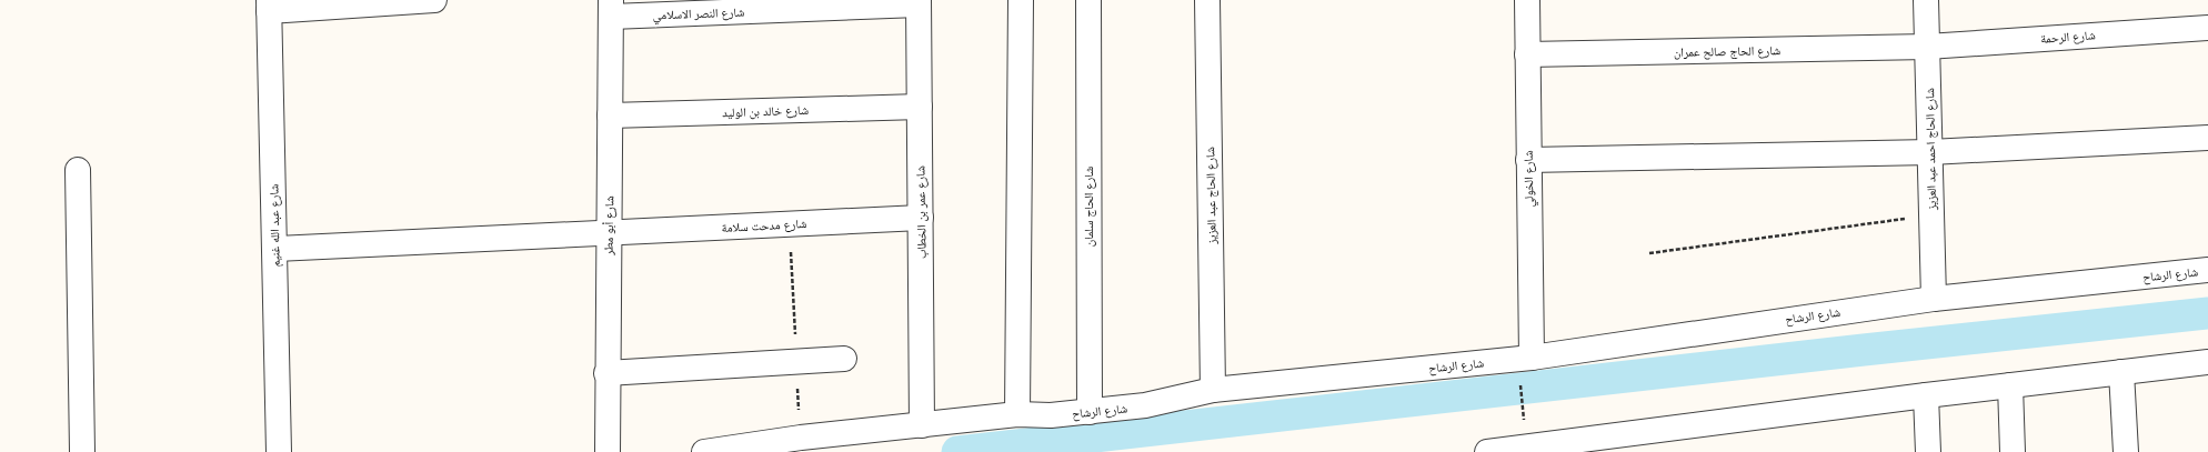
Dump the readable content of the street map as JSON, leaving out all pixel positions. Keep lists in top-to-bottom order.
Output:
{
  "streets": {
    "street": [
      "شارع النصر الاسلامي",
      "شارع الرحمة",
      "شارع الحاج صالح عمران",
      "شارع خالد بن الوليد",
      "شارع الحاج احمد عبد العزيز",
      "شارع الخولي",
      "شارع الحاج عبد العزيز",
      "شارع الحاج سلمان",
      "شارع عمر بن الخطاب",
      "شارع عبد الله غنيم",
      "شارع أبو مطر",
      "شارع مدحت سلامة",
      "شارع الرشاح"
    ]
  },
  "crossings": [
    ["شارع النصر الاسلامي", "شارع عمر بن الخطاب"],
    ["شارع النصر الاسلامي", "شارع أبو مطر"],
    ["شارع الرحمة", "شارع الحاج صالح عمران"],
    ["شارع الرحمة", "شارع الحاج احمد عبد العزيز"],
    ["شارع الحاج صالح عمران", "شارع الحاج احمد عبد العزيز"],
    ["شارع الحاج صالح عمران", "شارع الخولي"],
    ["شارع خالد بن الوليد", "شارع عمر بن الخطاب"],
    ["شارع خالد بن الوليد", "شارع أبو مطر"],
    ["شارع الحاج احمد عبد العزيز", "شارع الرشاح"],
    ["شارع الخولي", "شارع الرشاح"],
    ["شارع الحاج عبد العزيز", "شارع الرشاح"],
    ["شارع الحاج سلمان", "شارع الرشاح"],
    ["شارع عمر بن الخطاب", "شارع مدحت سلامة"],
    ["شارع عمر بن الخطاب", "شارع الرشاح"],
    ["شارع عبد الله غنيم", "شارع مدحت سلامة"],
    ["شارع أبو مطر", "شارع مدحت سلامة"]
  ]
}
